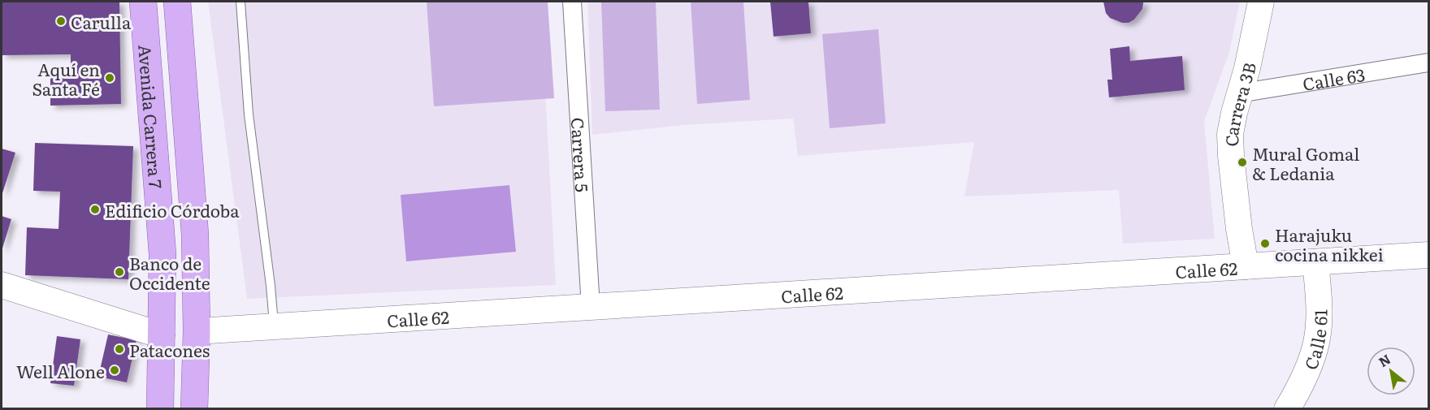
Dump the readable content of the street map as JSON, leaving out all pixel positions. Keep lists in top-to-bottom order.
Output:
{
  "streets": {
    "main road": ["Avenida Carrera 7"],
    "street": [
      "Calle 63",
      "Carrera 3B",
      "Carrera 5",
      "Calle 62",
      "Calle 61"
    ]
  },
  "crossings": [
    ["Calle 63", "Carrera 3B"],
    ["Carrera 3B", "Calle 62"],
    ["Avenida Carrera 7", "Calle 62"],
    ["Carrera 5", "Calle 62"],
    ["Calle 62", "Calle 61"]
  ],
  "places": [
    "Carulla",
    "Aquí en Santa Fé",
    "Mural Gomal & Ledania",
    "Edificio Córdoba",
    "Harajuku cocina nikkei",
    "Banco de Occidente",
    "Patacones",
    "Well Alone"
  ],
  "north": "top left"
}
